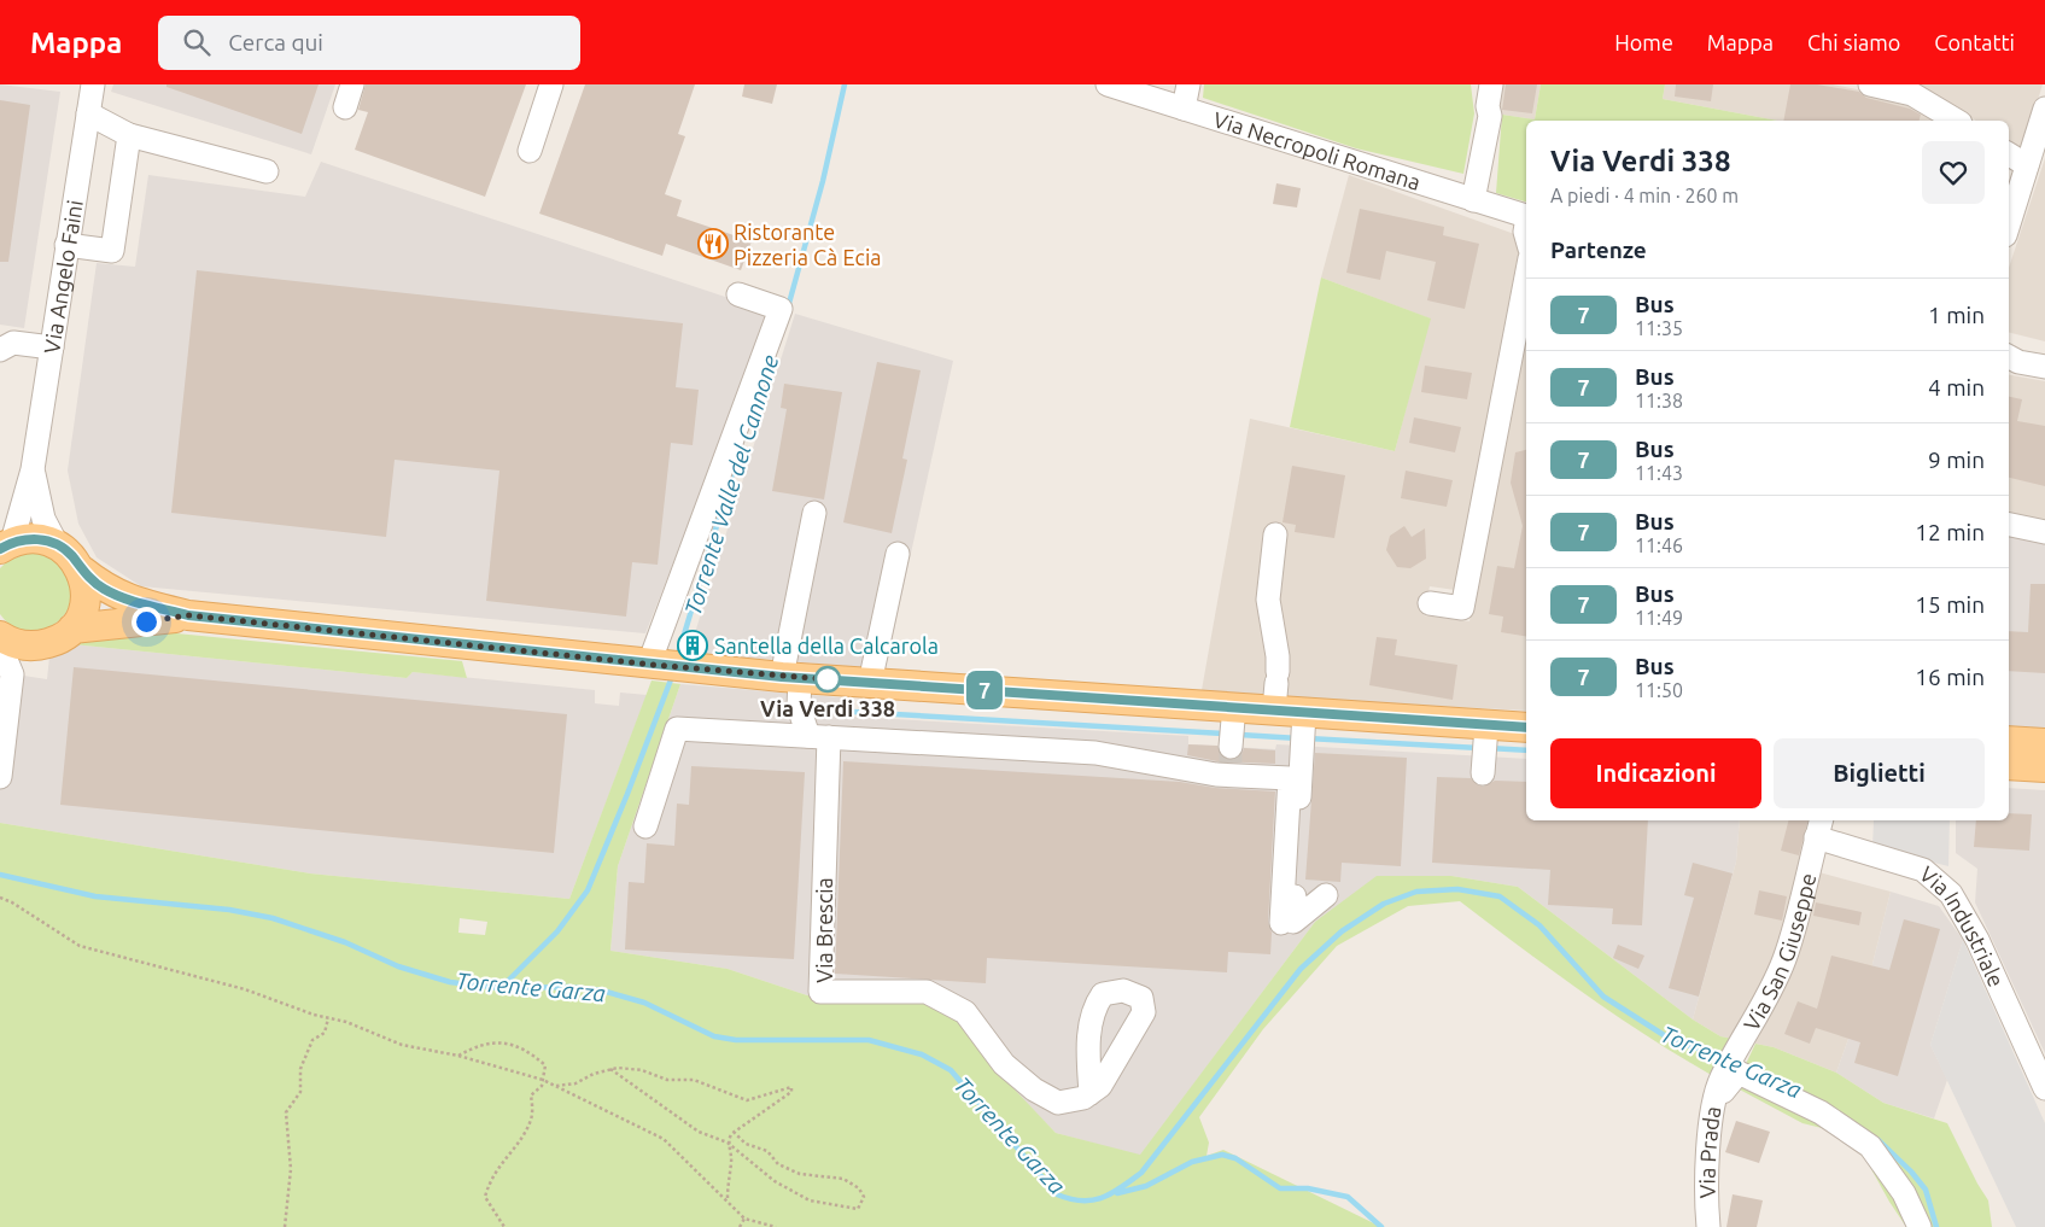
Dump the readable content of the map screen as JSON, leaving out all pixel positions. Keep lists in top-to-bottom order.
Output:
{
  "streets": {
    "street": [
      "Via Necropoli Romana",
      "Via Angelo Faini",
      "Via Brescia",
      "Via Industriale",
      "Via San Giuseppe",
      "Via Prada"
    ]
  },
  "crossings": [
    ["Via Industriale", "Via San Giuseppe"],
    ["Via San Giuseppe", "Via Prada"]
  ],
  "water": ["Torrente Valle del Cannone", "Torrente Garza"],
  "places": {
    "restaurant": ["Ristorante Pizzeria Cà Ecia"],
    "building": ["Santella della Calcarola"],
    "other": ["Via Verdi 338"]
  },
  "lines": ["bus line 7"],
  "page": {
    "header": "Mappa",
    "search": "Cerca qui",
    "nav": [
      "Home",
      "Mappa",
      "Chi siamo",
      "Contatti"
    ],
    "on_map": "7",
    "heading": [
      ["Via Verdi 338", "A piedi · 4 min · 260 m"],
      "Partenze"
    ],
    "list": [
      {
        "mark": "7",
        "name": "Bus",
        "note": "11:35",
        "value": "1 min"
      },
      {
        "mark": "7",
        "name": "Bus",
        "note": "11:38",
        "value": "4 min"
      },
      {
        "mark": "7",
        "name": "Bus",
        "note": "11:43",
        "value": "9 min"
      },
      {
        "mark": "7",
        "name": "Bus",
        "note": "11:46",
        "value": "12 min"
      },
      {
        "mark": "7",
        "name": "Bus",
        "note": "11:49",
        "value": "15 min"
      },
      {
        "mark": "7",
        "name": "Bus",
        "note": "11:50",
        "value": "16 min"
      }
    ],
    "buttons": ["Indicazioni", "Biglietti"]
  }
}
